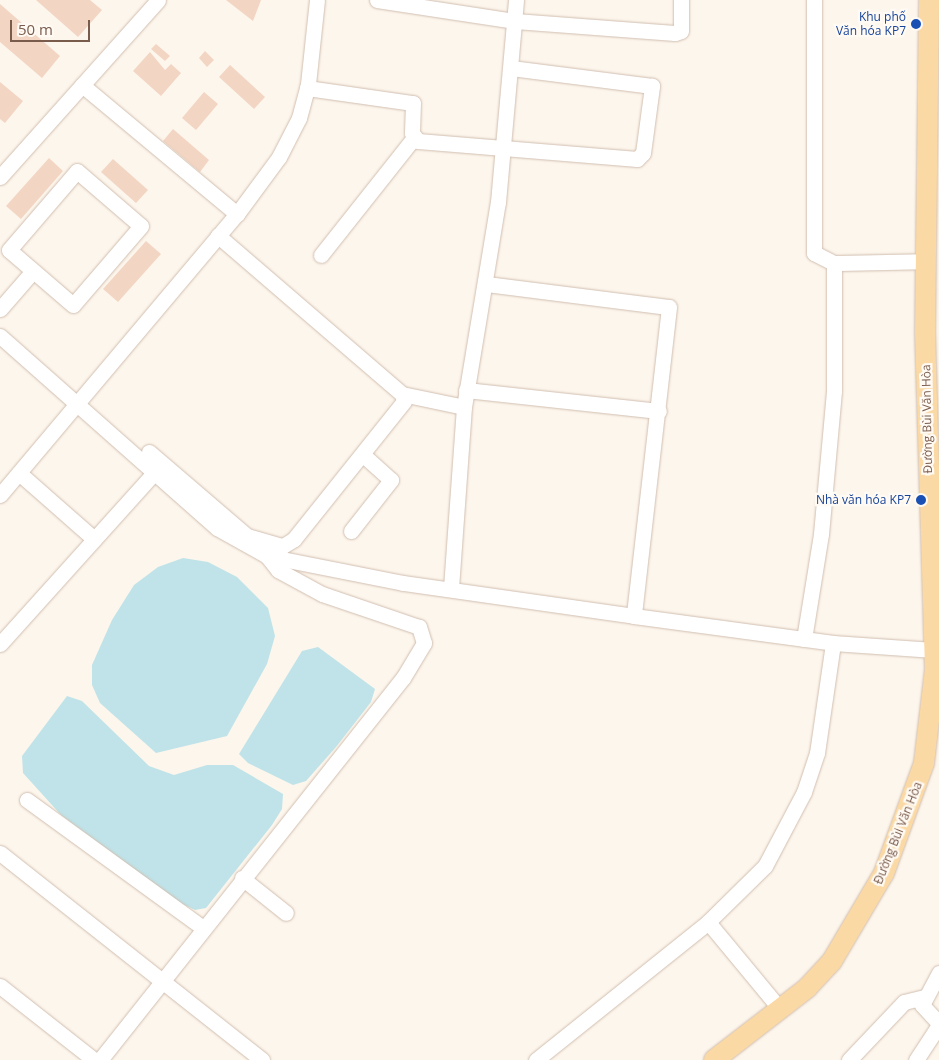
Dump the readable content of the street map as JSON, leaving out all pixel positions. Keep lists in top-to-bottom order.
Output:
{
  "streets": {
    "main road": ["Đường Bùi Văn Hòa"]
  },
  "places": ["Khu phố Văn hóa KP7", "Nhà văn hóa KP7"],
  "scale_bar": "50 m"
}
